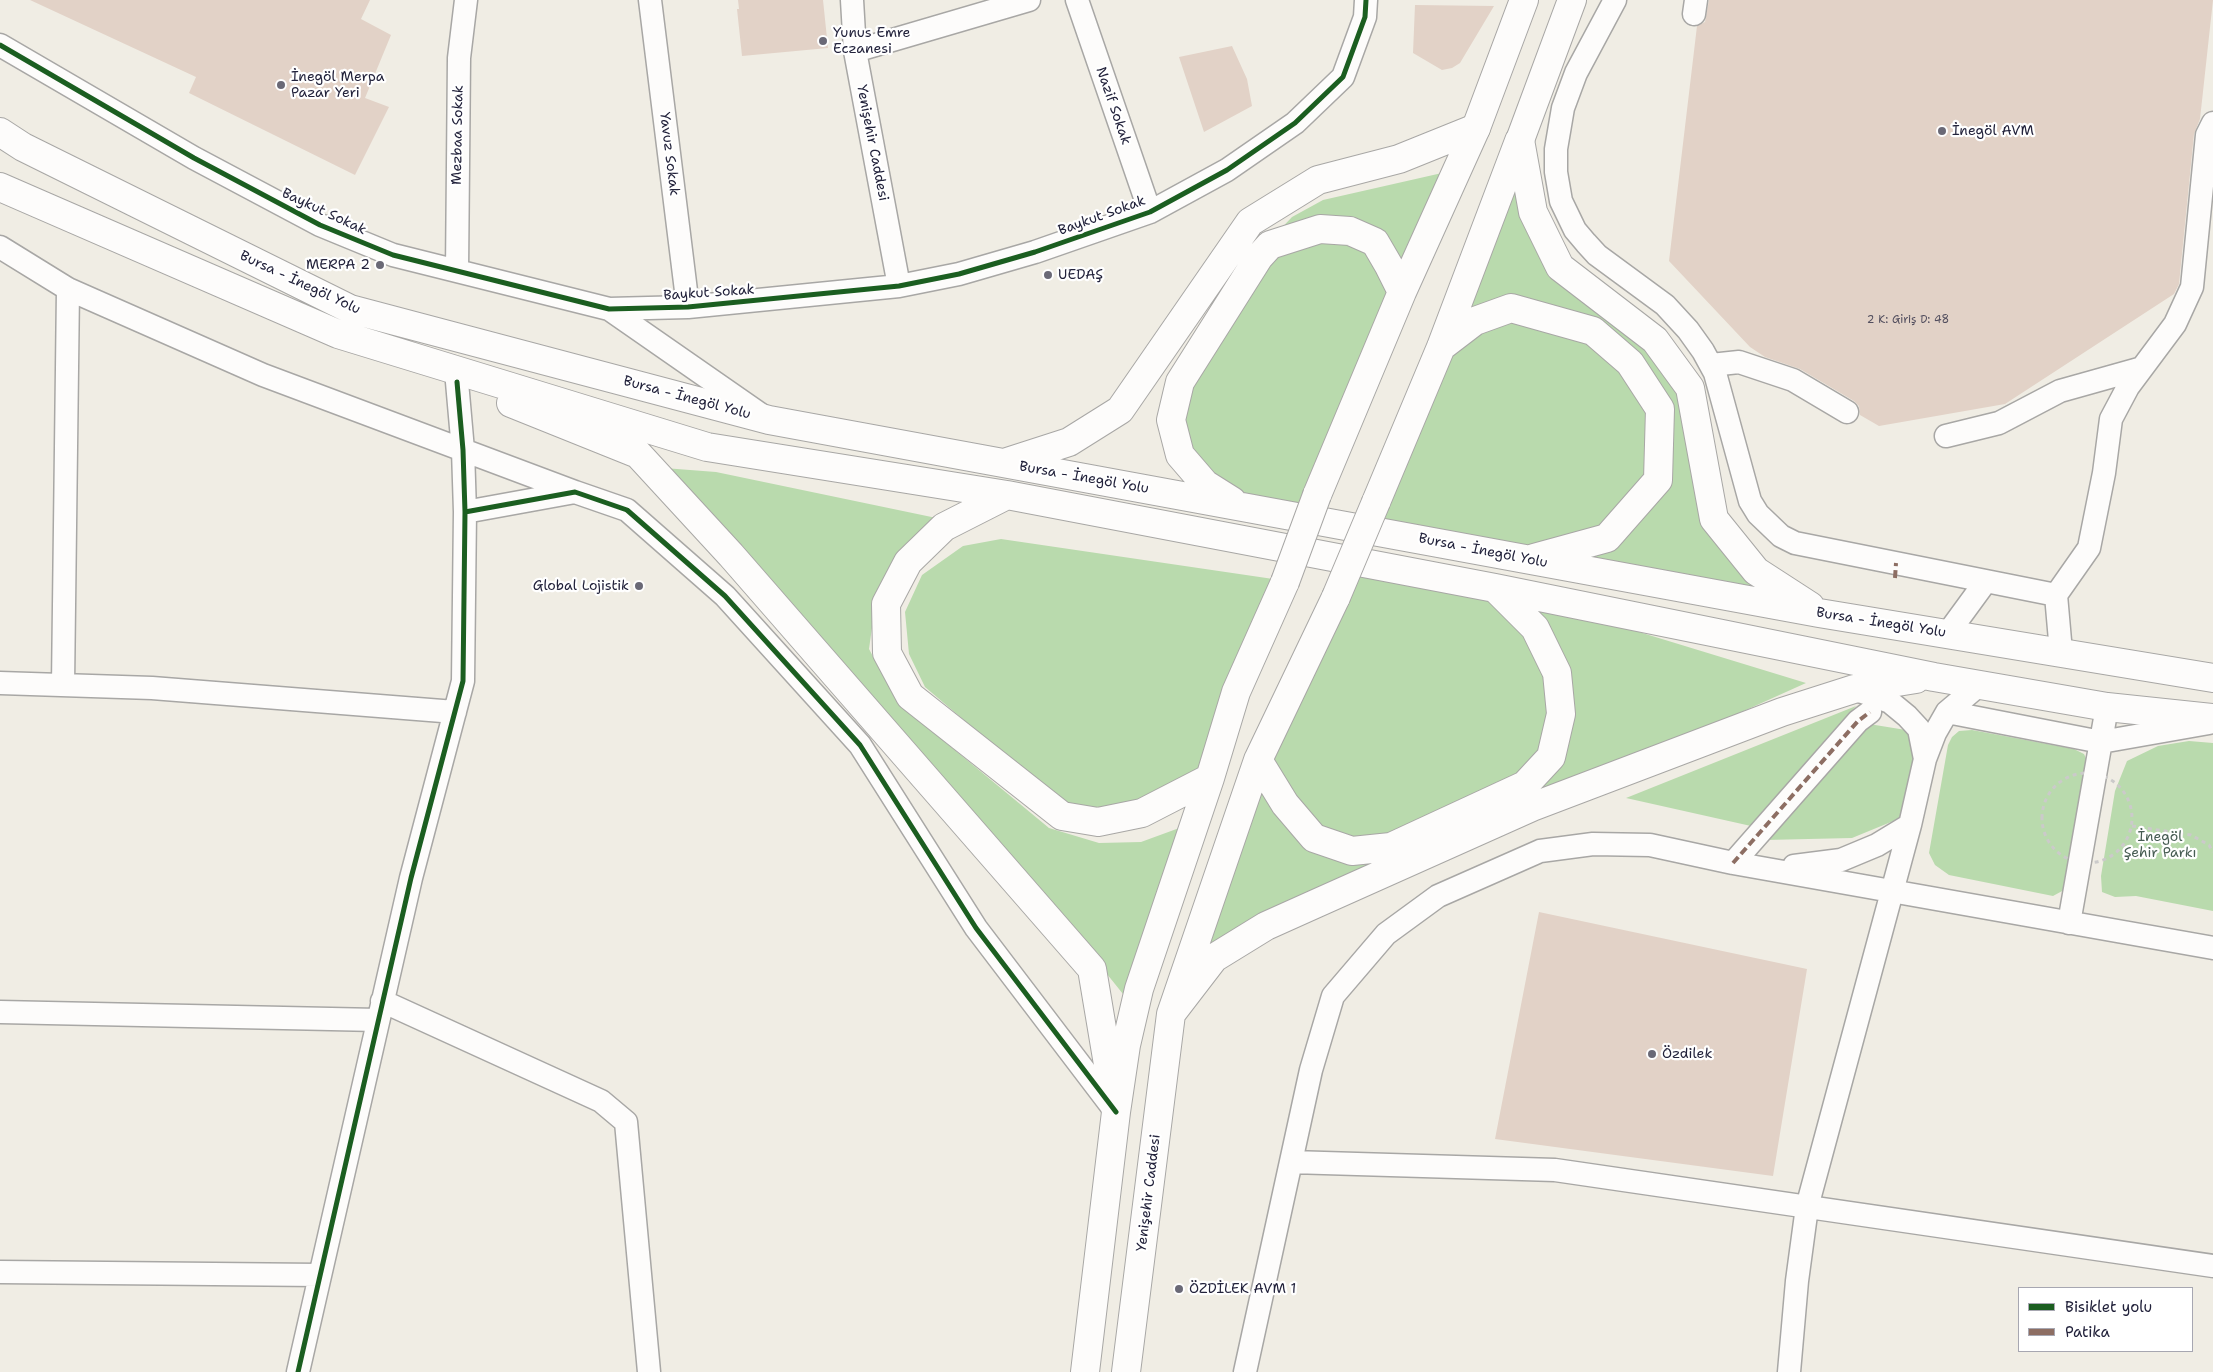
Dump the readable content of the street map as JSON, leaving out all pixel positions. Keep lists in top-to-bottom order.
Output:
{
  "streets": {
    "main road": ["Yenişehir Caddesi", "Bursa - İnegöl Yolu"],
    "street": [
      "Nazif Sokak",
      "Mezbaa Sokak",
      "Yavuz Sokak",
      "Baykut Sokak"
    ]
  },
  "crossings": [
    ["Nazif Sokak", "Baykut Sokak"],
    ["Mezbaa Sokak", "Baykut Sokak"],
    ["Yenişehir Caddesi", "Baykut Sokak"],
    ["Yavuz Sokak", "Baykut Sokak"]
  ],
  "parks": ["İnegöl Şehir Parkı"],
  "places": [
    "Yunus Emre Eczanesi",
    "İnegöl Merpa Pazar Yeri",
    "İnegöl AVM",
    "MERPA 2",
    "UEDAŞ",
    "Global Lojistik",
    "Özdilek",
    "ÖZDİLEK AVM 1"
  ],
  "house_numbers": ["2 K: Giriş D: 48"],
  "legend": ["Bisiklet yolu", "Patika"]
}
